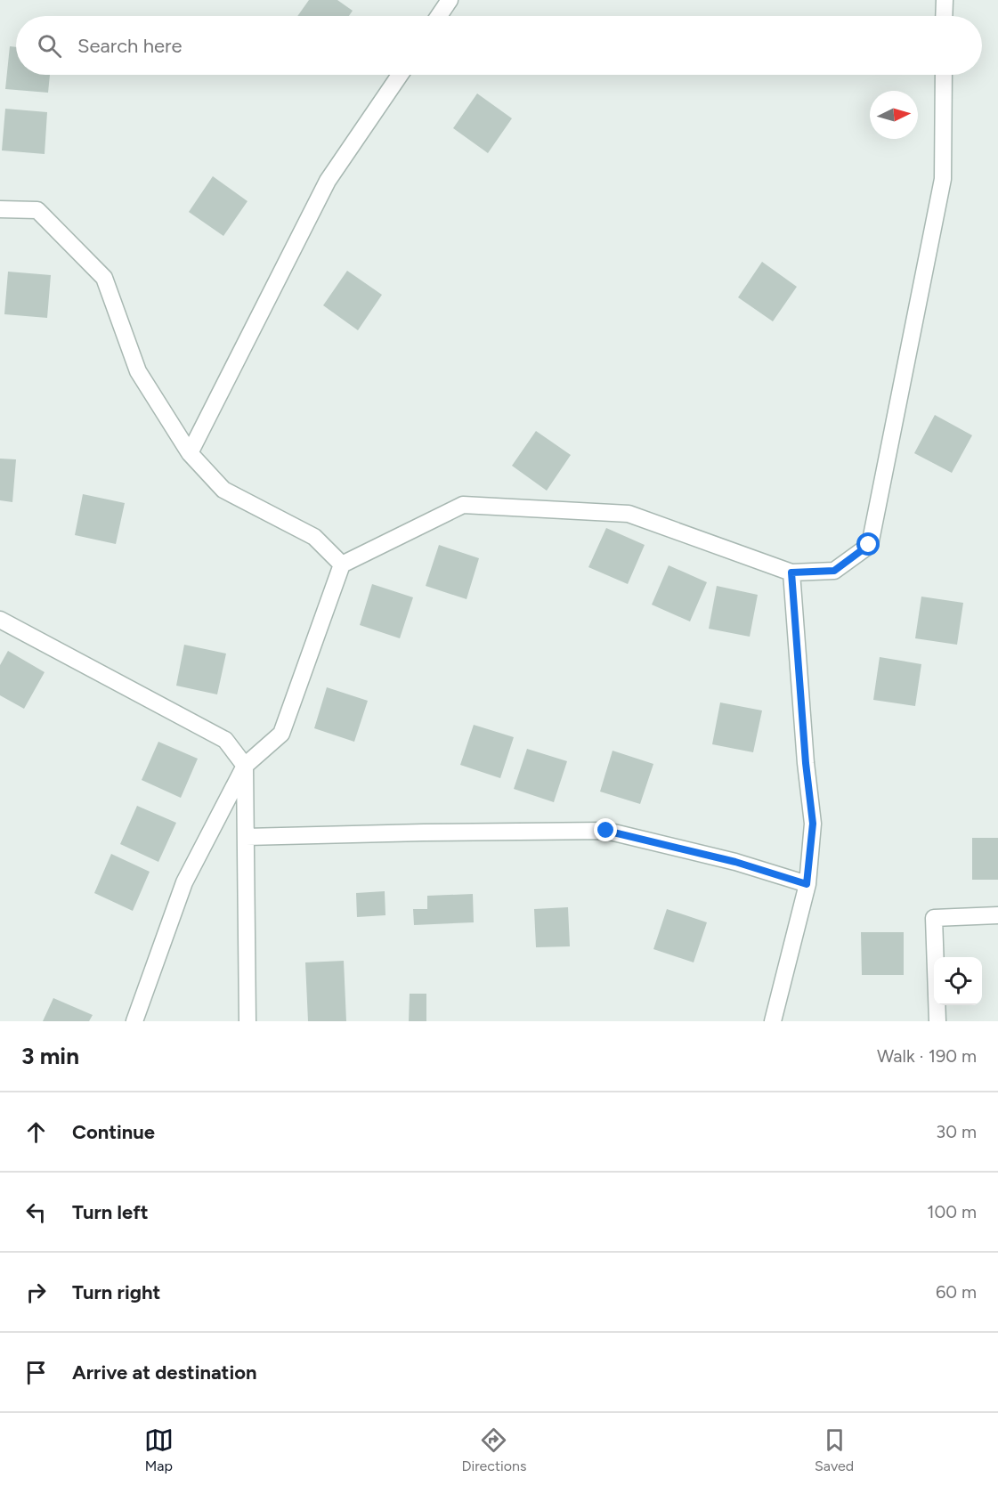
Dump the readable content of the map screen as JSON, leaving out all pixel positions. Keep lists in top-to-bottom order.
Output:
{
  "north": "right",
  "page": {
    "search": "Search here",
    "heading": ["3 min", "Walk · 190 m"],
    "list": [
      ["Continue", "30 m"],
      ["Turn left", "100 m"],
      ["Turn right", "60 m"],
      "Arrive at destination"
    ],
    "nav": ["Map", "Directions", "Saved"]
  }
}
